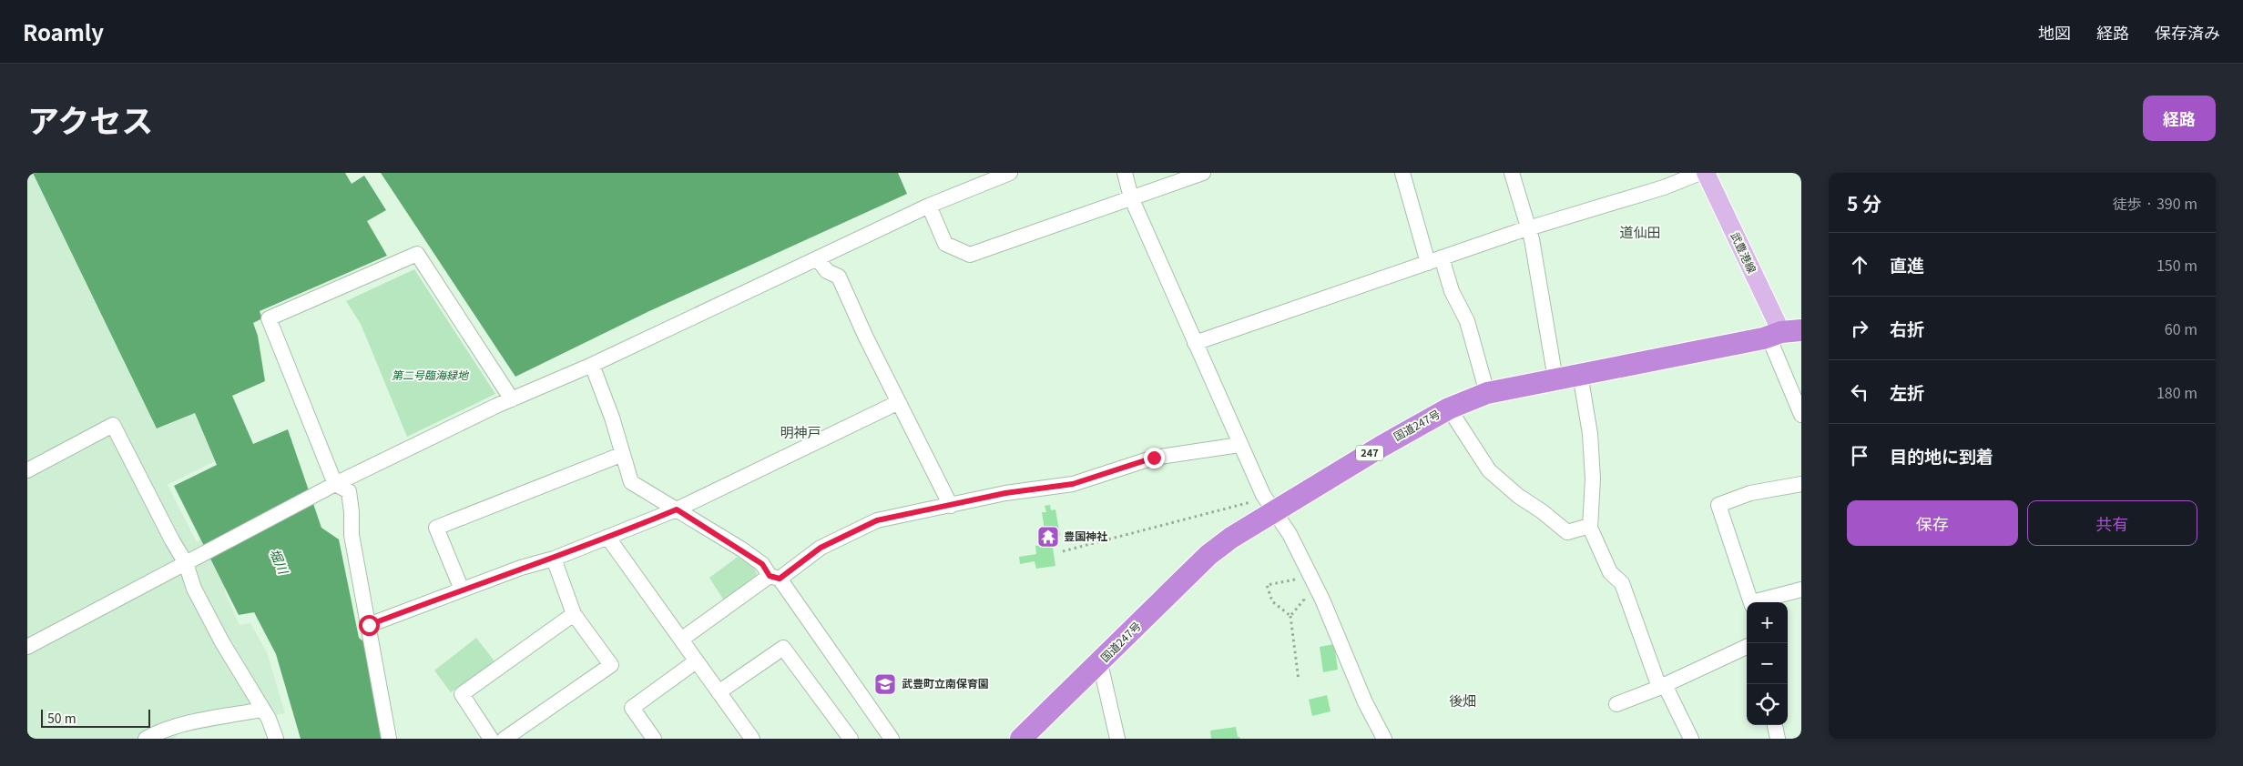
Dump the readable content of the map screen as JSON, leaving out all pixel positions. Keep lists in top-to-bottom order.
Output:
{
  "streets": {
    "highway": ["国道247号", "247"],
    "main road": ["武豊港線"]
  },
  "crossings": [
    ["武豊港線", "国道247号"]
  ],
  "districts": ["道仙田", "明神戸", "後畑"],
  "water": ["堀川"],
  "parks": ["第二号臨海緑地"],
  "places": {
    "temple": ["豊国神社"],
    "school or university": ["武豊町立南保育園"]
  },
  "scale_bar": "50 m",
  "page": {
    "header": "Roamly",
    "nav": ["地図", "経路", "保存済み"],
    "title": "アクセス",
    "buttons": [
      "経路",
      ["保存", "共有"]
    ],
    "heading": ["5 分", "徒歩 · 390 m"],
    "list": [
      ["直進", "150 m"],
      ["右折", "60 m"],
      ["左折", "180 m"],
      "目的地に到着"
    ],
    "map_buttons": ["+", "−"],
    "scale": "50 m"
  }
}
